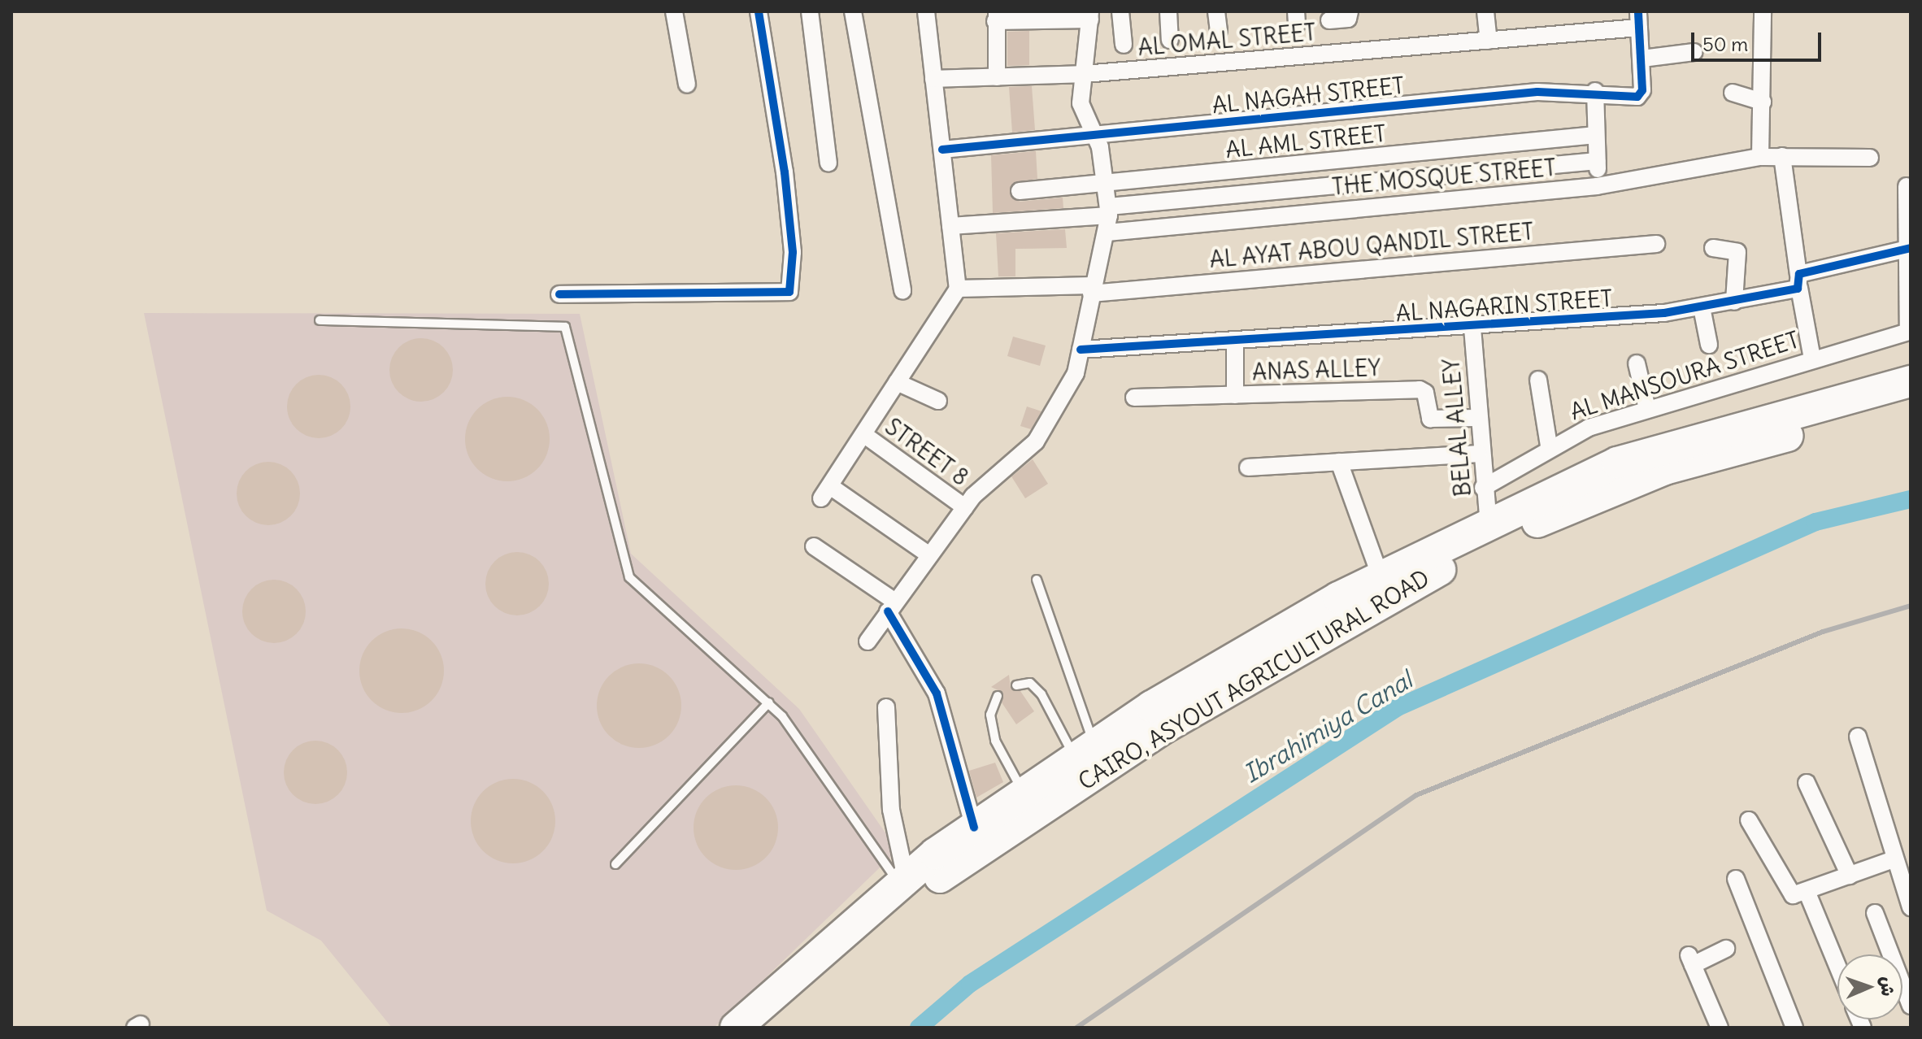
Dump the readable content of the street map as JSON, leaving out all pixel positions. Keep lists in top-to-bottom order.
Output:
{
  "streets": {
    "highway": ["CAIRO, ASYOUT AGRICULTURAL ROAD"],
    "street": [
      "AL OMAL STREET",
      "AL NAGAH STREET",
      "AL AML STREET",
      "THE MOSQUE STREET",
      "AL AYAT ABOU QANDIL STREET",
      "AL NAGARIN STREET",
      "ANAS ALLEY",
      "AL MANSOURA STREET",
      "BELAL ALLEY",
      "STREET 8"
    ]
  },
  "crossings": [
    ["AL NAGARIN STREET", "BELAL ALLEY"],
    ["ANAS ALLEY", "BELAL ALLEY"],
    ["AL MANSOURA STREET", "BELAL ALLEY"],
    ["BELAL ALLEY", "CAIRO, ASYOUT AGRICULTURAL ROAD"]
  ],
  "water": ["Ibrahimiya Canal"],
  "scale_bar": "50 m",
  "north": "right"
}
